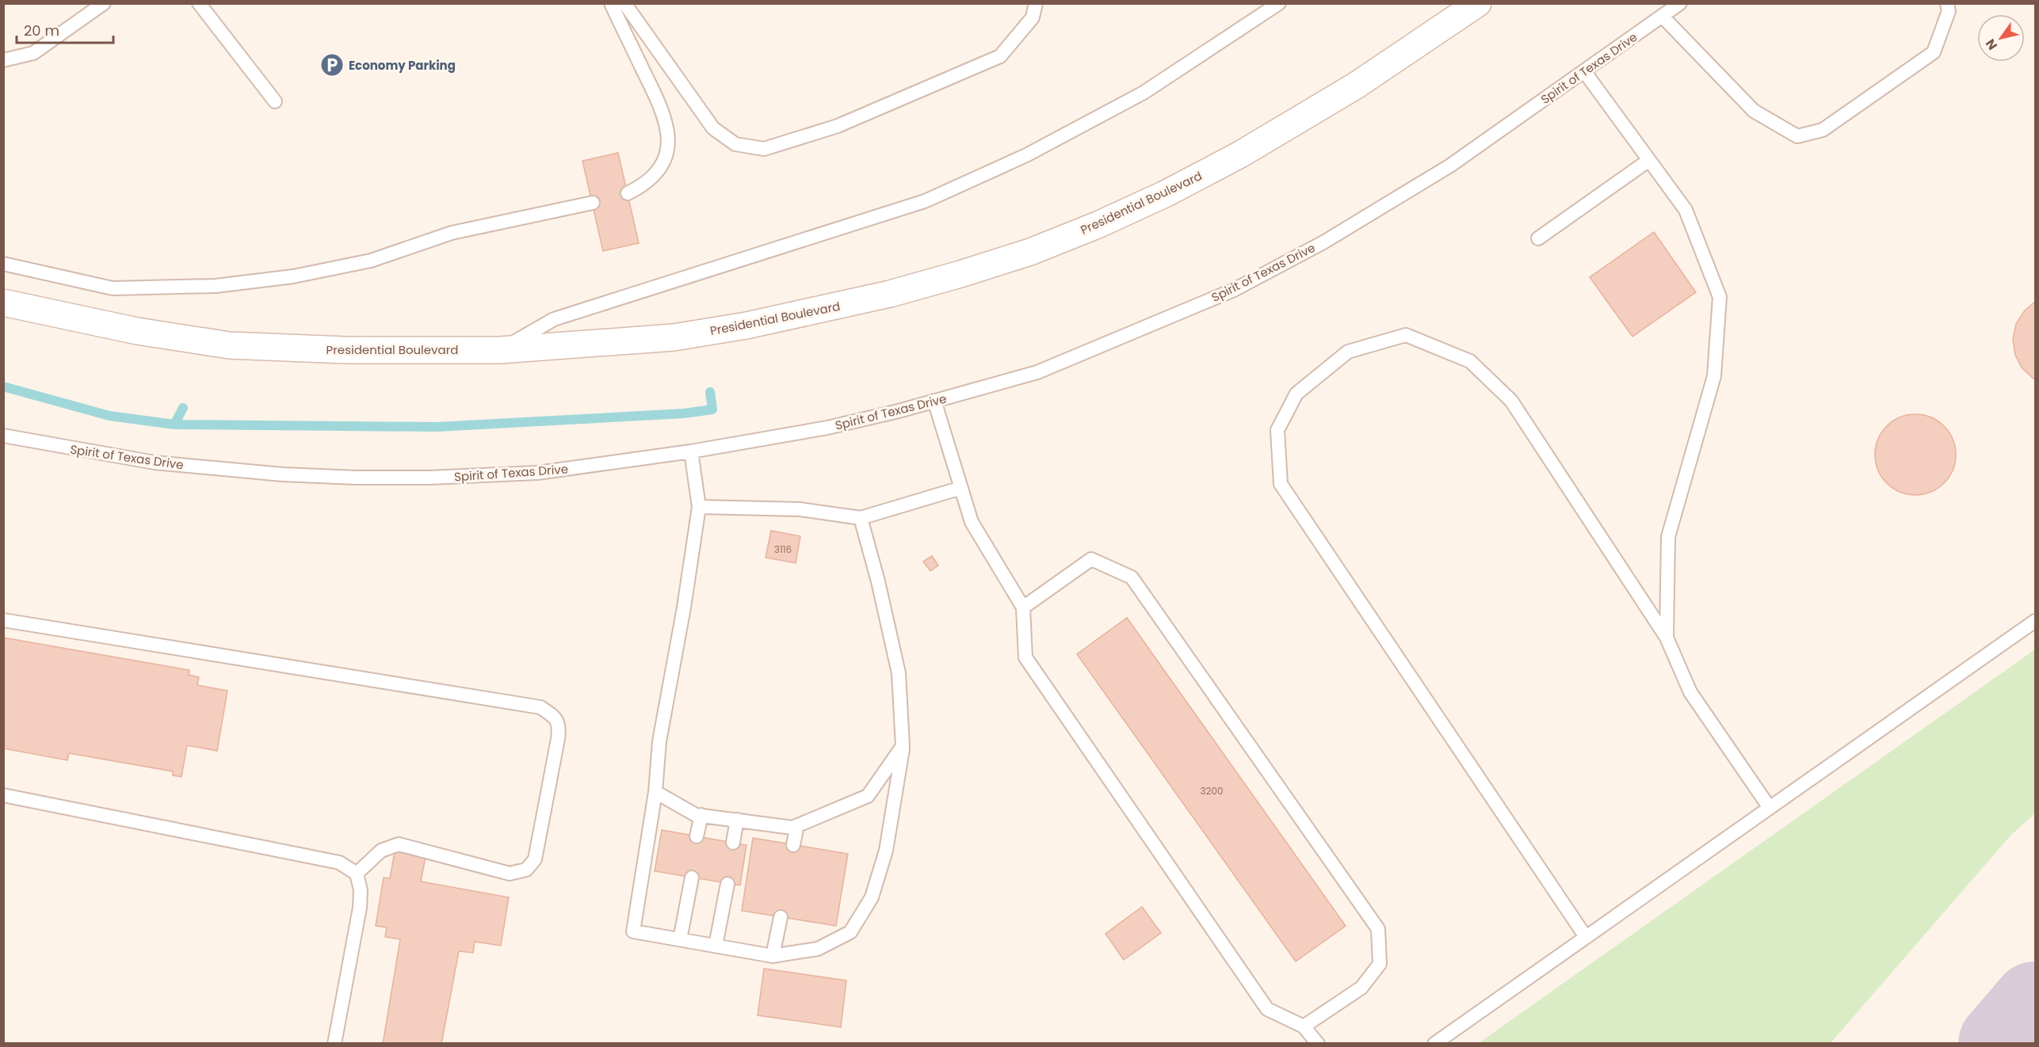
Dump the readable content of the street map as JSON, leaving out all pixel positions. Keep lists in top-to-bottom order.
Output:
{
  "streets": {
    "main road": ["Presidential Boulevard"],
    "lane": ["Spirit of Texas Drive"]
  },
  "places": {
    "parking": ["Economy Parking"]
  },
  "house_numbers": ["3116", "3200"],
  "scale_bar": "20 m",
  "north": "bottom left"
}
